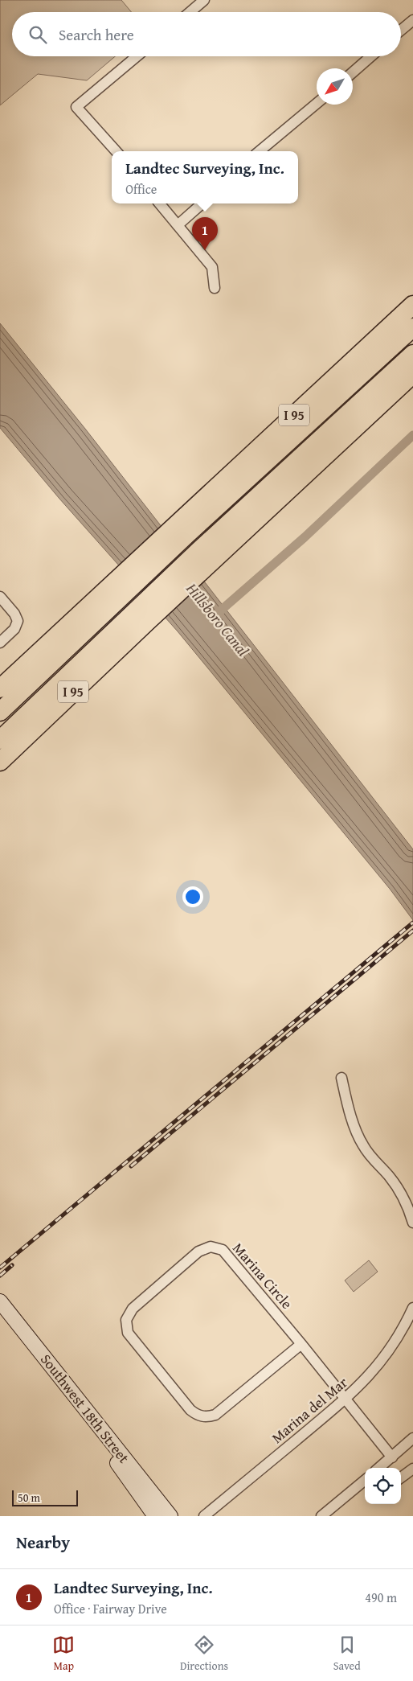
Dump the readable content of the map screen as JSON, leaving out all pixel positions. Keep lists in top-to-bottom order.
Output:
{
  "streets": {
    "highway": ["I 95"],
    "main road": ["Southwest 18th Street"],
    "street": ["Marina Circle", "Marina del Mar"]
  },
  "crossings": [
    ["Marina Circle", "Marina del Mar"]
  ],
  "water": ["Hillsboro Canal"],
  "scale_bar": "50 m",
  "north": "bottom left",
  "page": {
    "search": "Search here",
    "popup": ["Landtec Surveying, Inc.", "Office"],
    "pins": "1",
    "scale": "50 m",
    "heading": "Nearby",
    "list": [
      {
        "mark": "1",
        "name": "Landtec Surveying, Inc.",
        "note": "Office · Fairway Drive",
        "value": "490 m"
      }
    ],
    "nav": ["Map", "Directions", "Saved"]
  }
}
